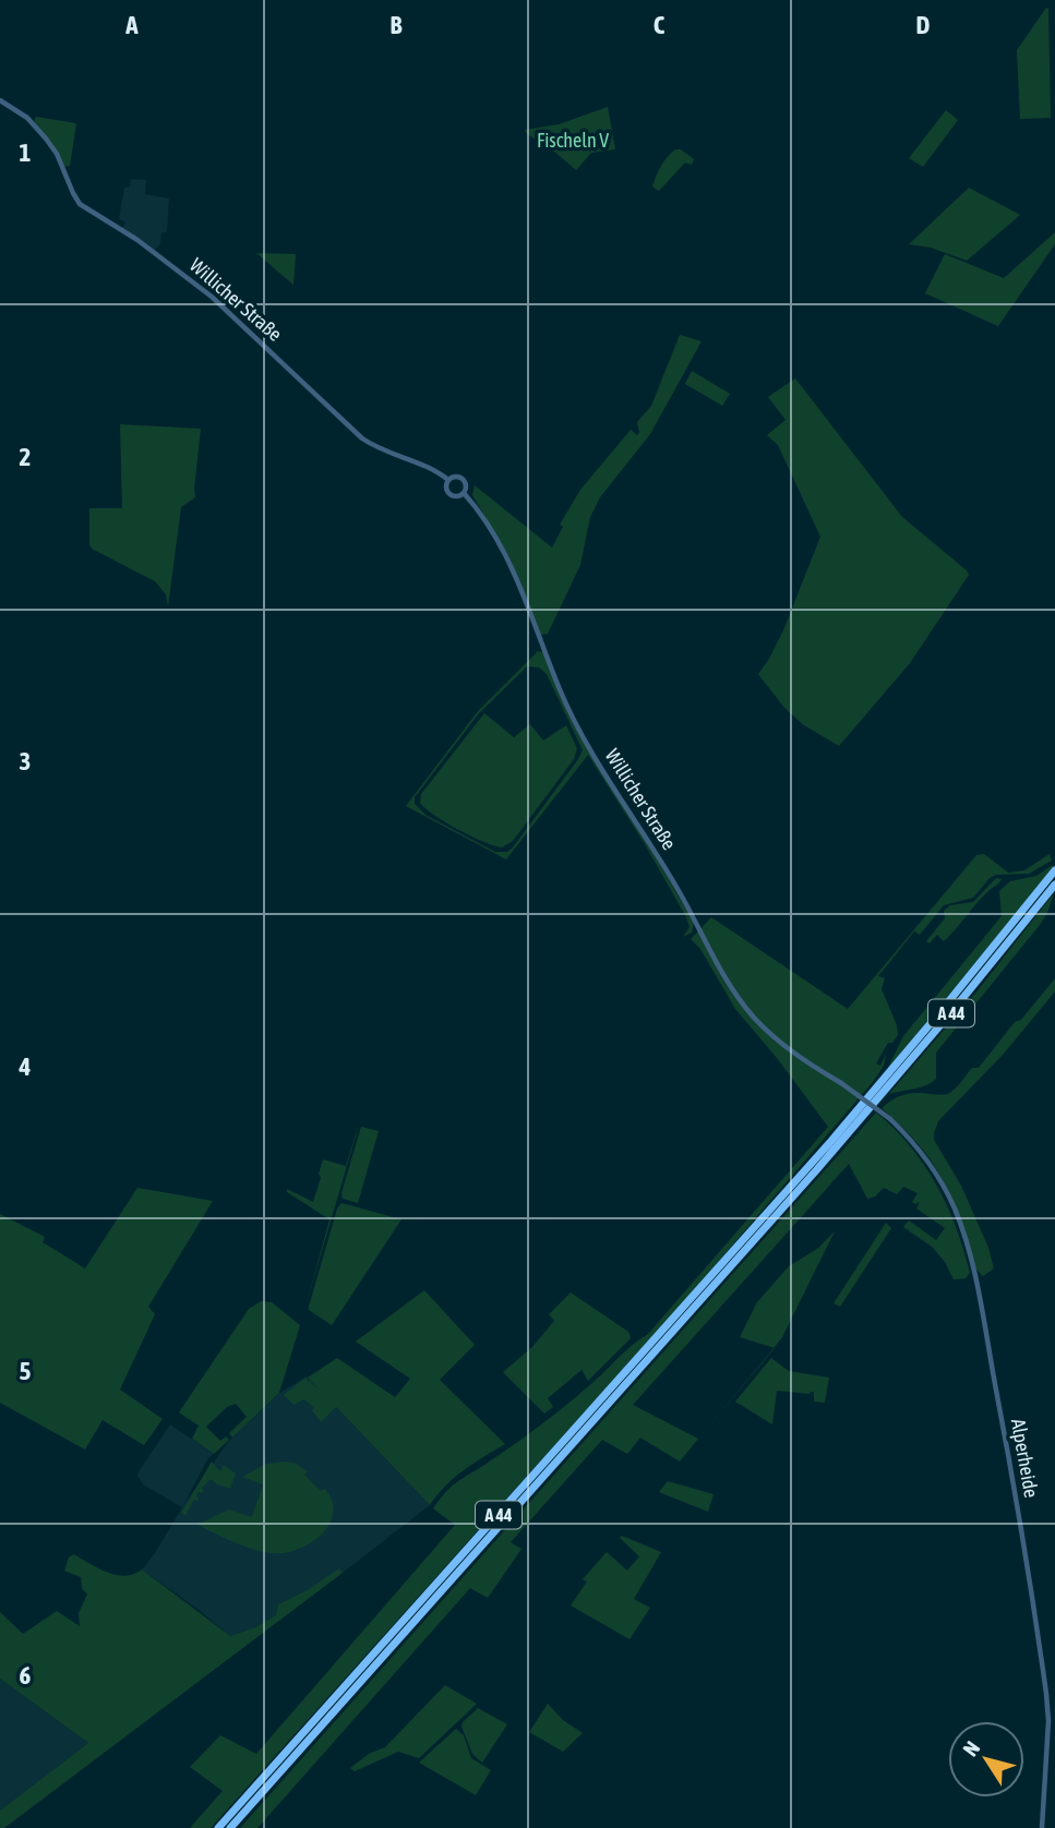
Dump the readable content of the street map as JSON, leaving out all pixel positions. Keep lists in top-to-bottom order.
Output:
{
  "streets": {
    "highway": ["A 44"],
    "street": ["Willicher Straße", "Alperheide"]
  },
  "crossings": [
    ["Willicher Straße", "Alperheide"]
  ],
  "parks": ["Fischeln V"],
  "north": "top left",
  "grid": {
    "columns": [
      "A",
      "B",
      "C",
      "D"
    ],
    "rows": [
      "1",
      "2",
      "3",
      "4",
      "5",
      "6"
    ]
  }
}
